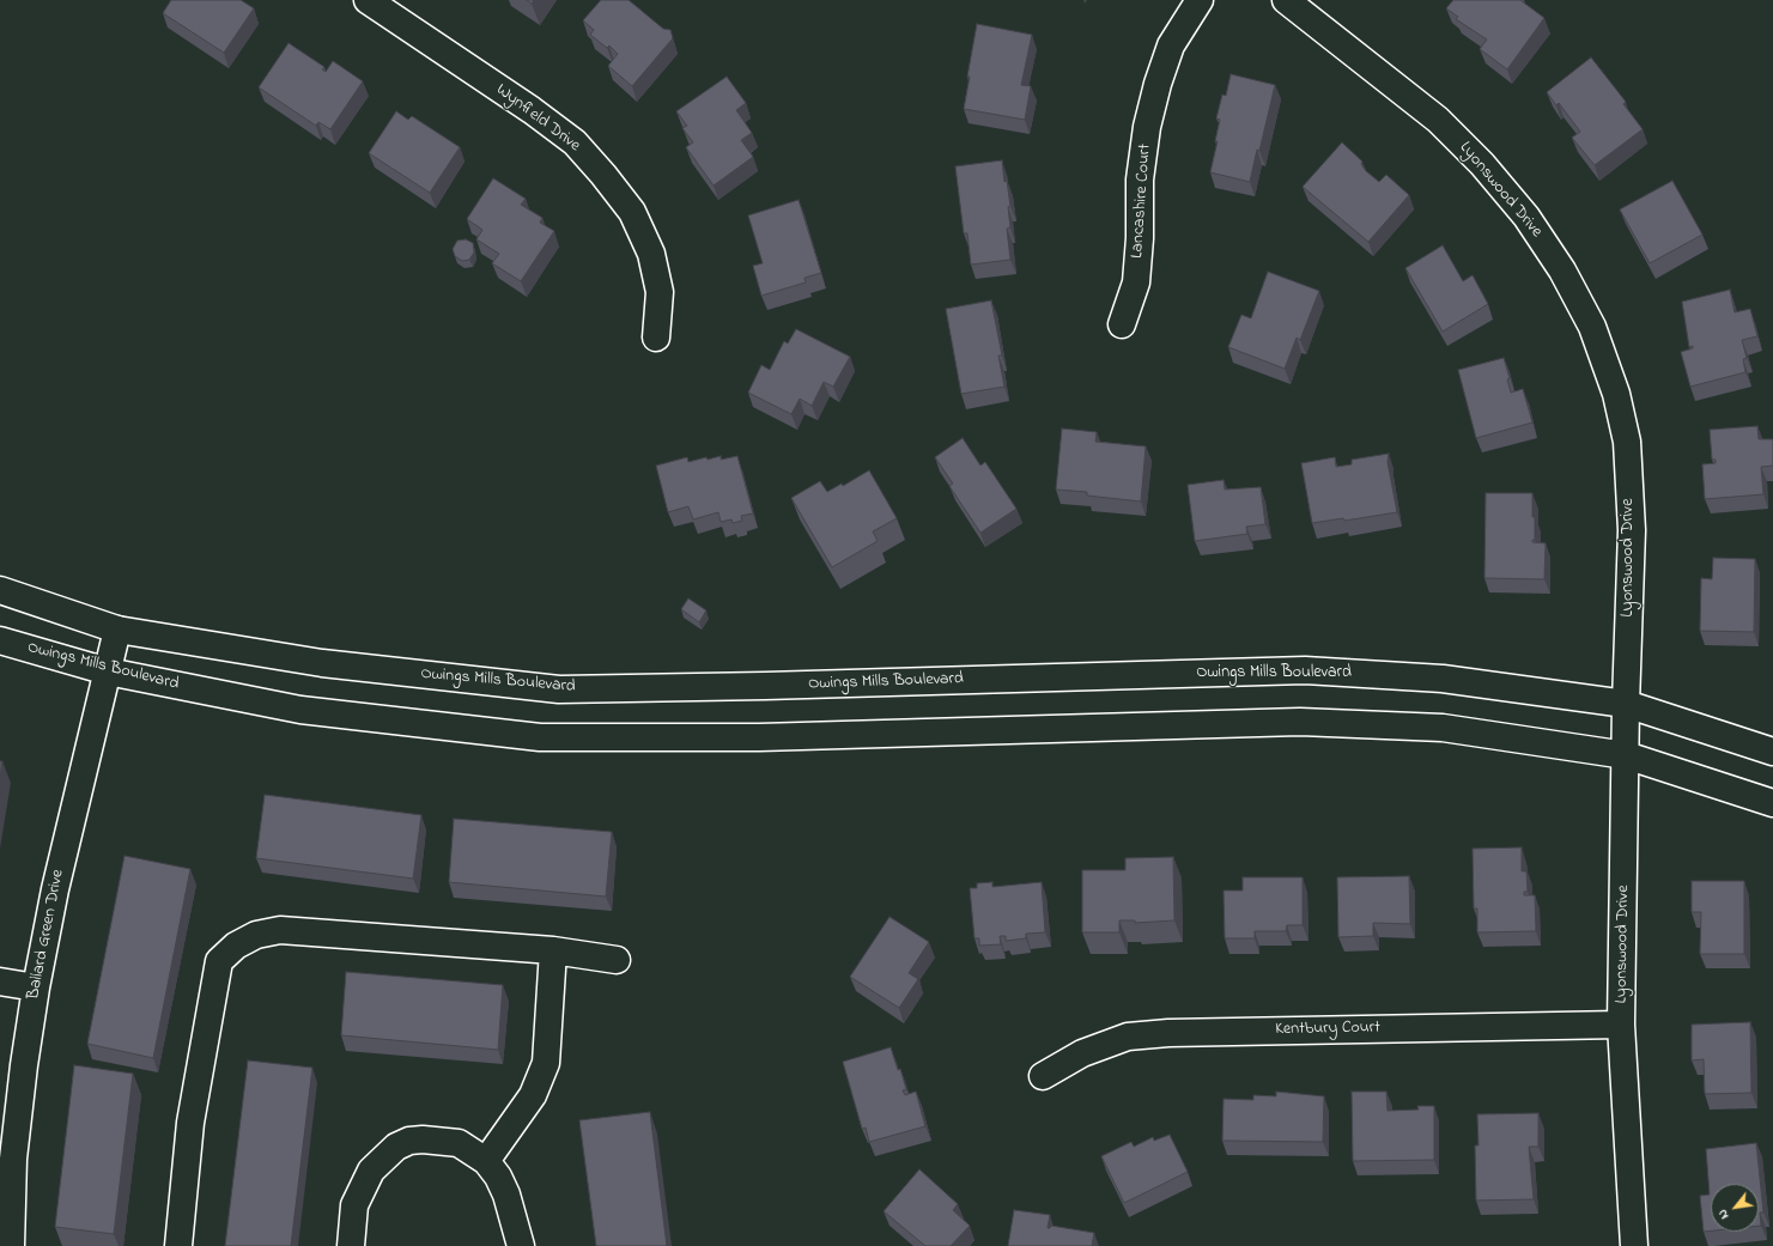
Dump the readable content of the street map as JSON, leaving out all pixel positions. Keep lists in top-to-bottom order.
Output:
{
  "streets": {
    "street": [
      "Wynfield Drive",
      "Lyonswood Drive",
      "Lancashire Court",
      "Owings Mills Boulevard",
      "Ballard Green Drive",
      "Kentbury Court"
    ]
  },
  "crossings": [
    ["Lyonswood Drive", "Owings Mills Boulevard"],
    ["Lyonswood Drive", "Kentbury Court"],
    ["Owings Mills Boulevard", "Ballard Green Drive"]
  ],
  "north": "bottom left"
}
